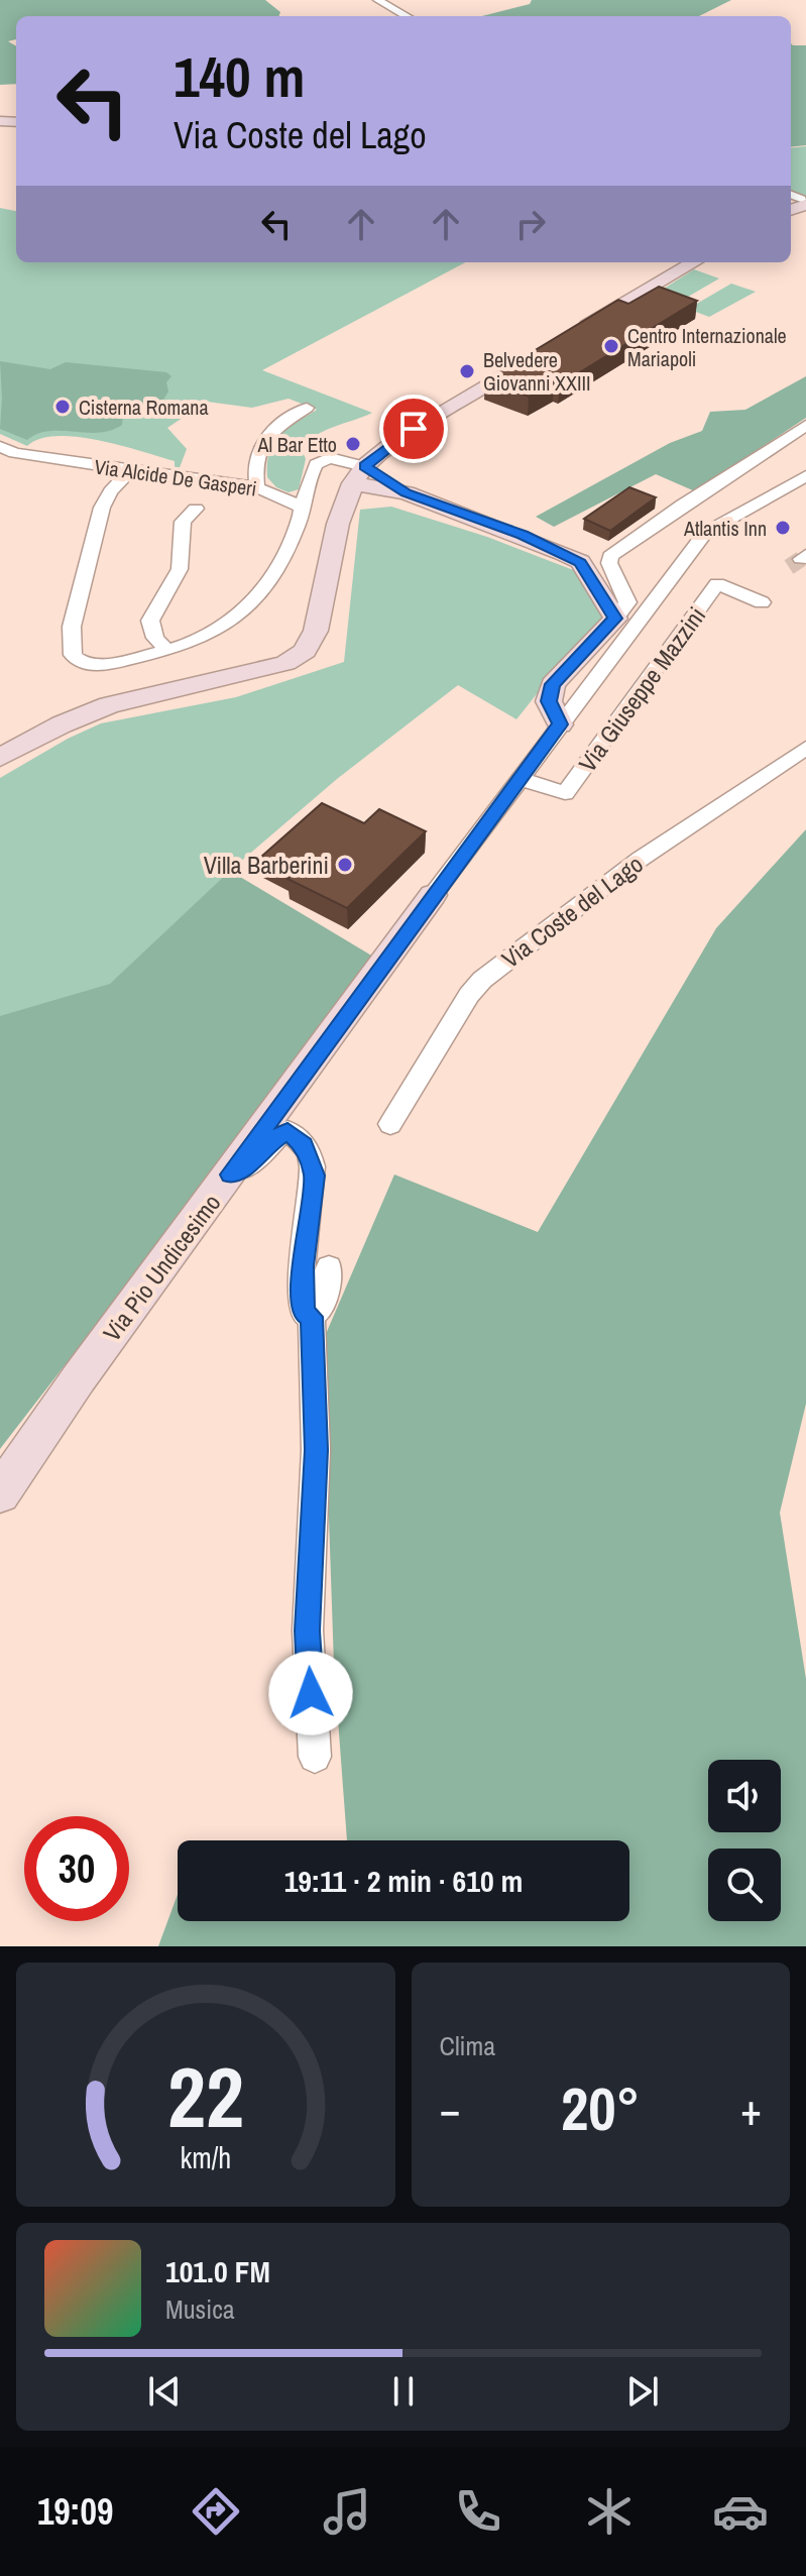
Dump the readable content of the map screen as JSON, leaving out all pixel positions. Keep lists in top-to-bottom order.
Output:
{
  "streets": {
    "street": [
      "Via Alcide De Gasperi",
      "Via Giuseppe Mazzini",
      "Via Coste del Lago",
      "Via Pio Undicesimo"
    ]
  },
  "places": [
    "Centro Internazionale Mariapoli",
    "Belvedere Giovanni XXIII",
    "Cisterna Romana",
    "Al Bar Etto",
    "Atlantis Inn",
    "Villa Barberini"
  ],
  "page": {
    "turn": ["140 m", "Via Coste del Lago"],
    "limit": "30",
    "trip": "19:11 · 2 min · 610 m",
    "tile": "Clima",
    "heat": ["−", "20°", "+"],
    "song": ["101.0 FM", "Musica"],
    "tabs": "19:09",
    "gauge": ["22", "km/h"]
  }
}
